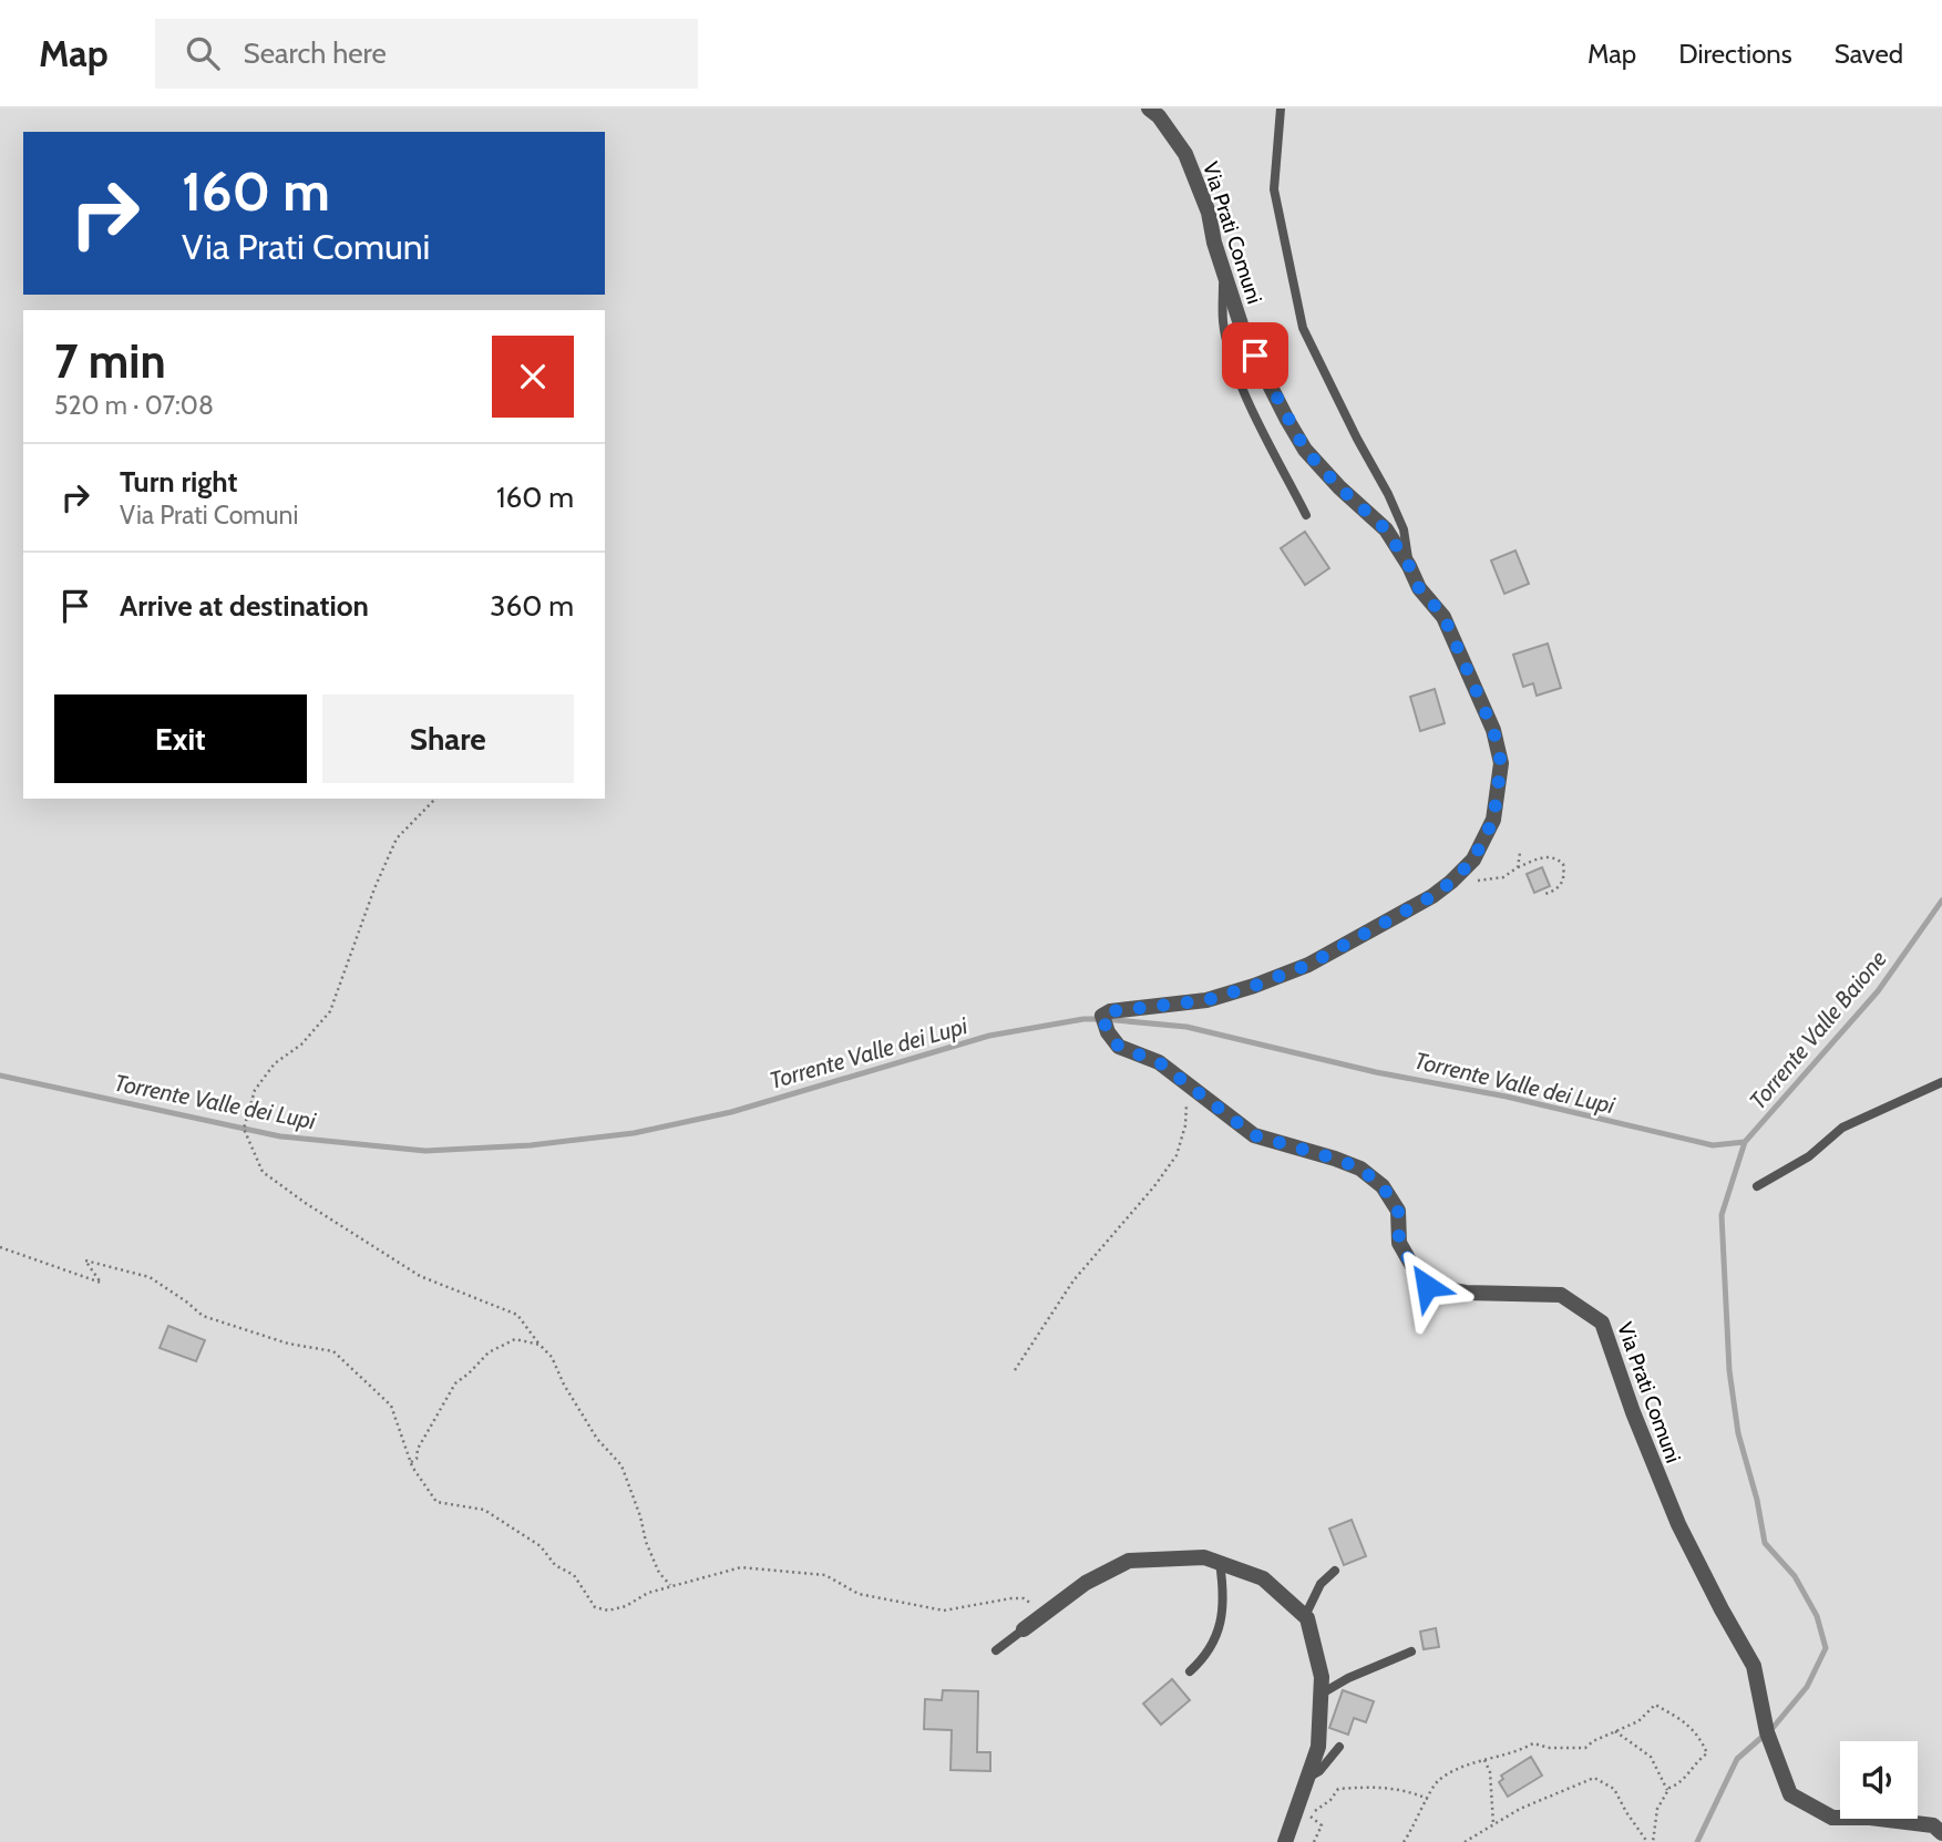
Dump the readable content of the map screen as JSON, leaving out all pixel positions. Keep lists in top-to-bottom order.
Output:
{
  "streets": {
    "street": ["Via Prati Comuni"]
  },
  "water": ["Torrente Valle Baione", "Torrente Valle dei Lupi"],
  "page": {
    "header": "Map",
    "search": "Search here",
    "nav": ["Map", "Directions", "Saved"],
    "turn": ["160 m", "Via Prati Comuni"],
    "heading": ["7 min", "520 m · 07:08"],
    "list": [
      {
        "name": "Turn right",
        "note": "Via Prati Comuni",
        "value": "160 m"
      },
      {
        "name": "Arrive at destination",
        "value": "360 m"
      }
    ],
    "buttons": ["Exit", "Share"]
  }
}
